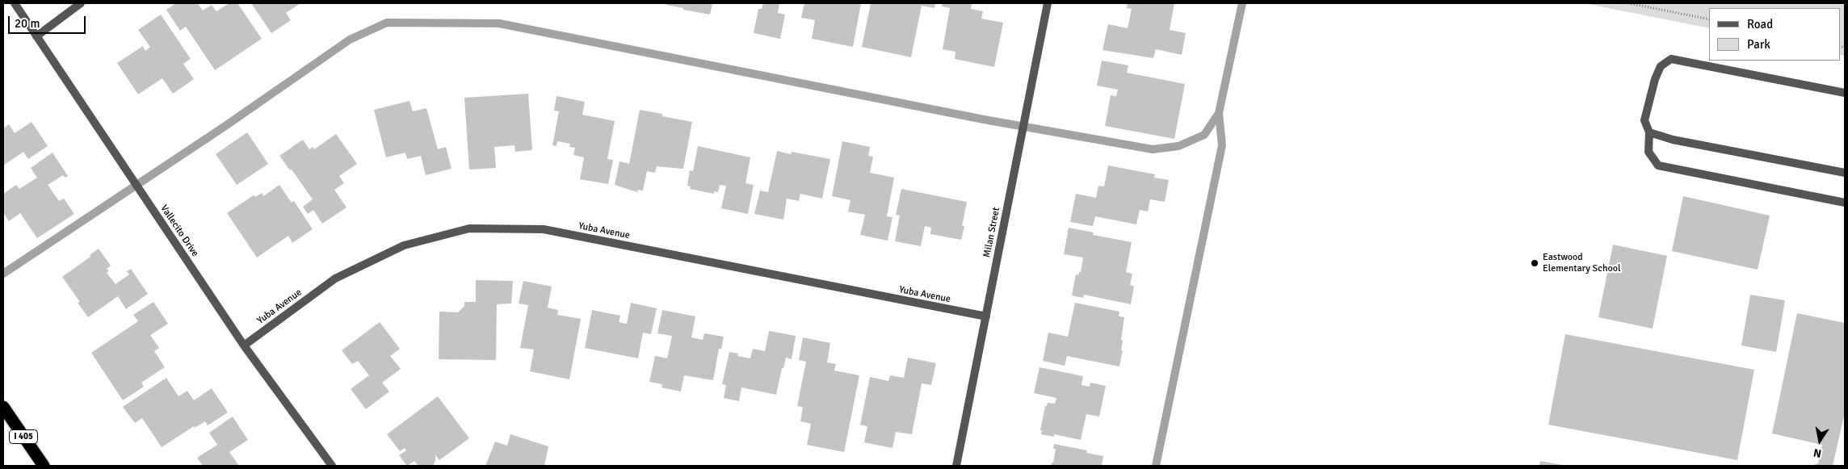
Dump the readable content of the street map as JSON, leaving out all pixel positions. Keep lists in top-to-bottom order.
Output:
{
  "streets": {
    "highway": ["I 405"],
    "street": ["Vallecito Drive", "Yuba Avenue", "Milan Street"]
  },
  "crossings": [
    ["Vallecito Drive", "Yuba Avenue"],
    ["Yuba Avenue", "Milan Street"]
  ],
  "places": ["Eastwood Elementary School"],
  "legend": ["Road", "Park"],
  "scale_bar": "20 m",
  "north": "bottom"
}
